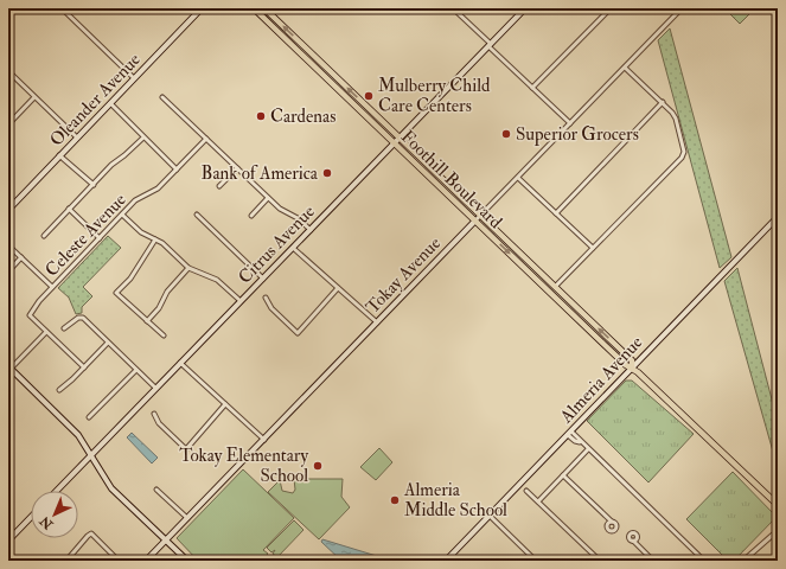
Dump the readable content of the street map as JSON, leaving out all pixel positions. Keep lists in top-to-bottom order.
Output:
{
  "streets": {
    "main road": ["Foothill Boulevard"],
    "street": [
      "Oleander Avenue",
      "Celeste Avenue",
      "Citrus Avenue",
      "Tokay Avenue",
      "Almeria Avenue"
    ]
  },
  "crossings": [
    ["Foothill Boulevard", "Citrus Avenue"],
    ["Foothill Boulevard", "Tokay Avenue"],
    ["Foothill Boulevard", "Almeria Avenue"]
  ],
  "places": [
    "Mulberry Child Care Centers",
    "Cardenas",
    "Superior Grocers",
    "Bank of America",
    "Tokay Elementary School",
    "Almeria Middle School"
  ],
  "north": "bottom left"
}
